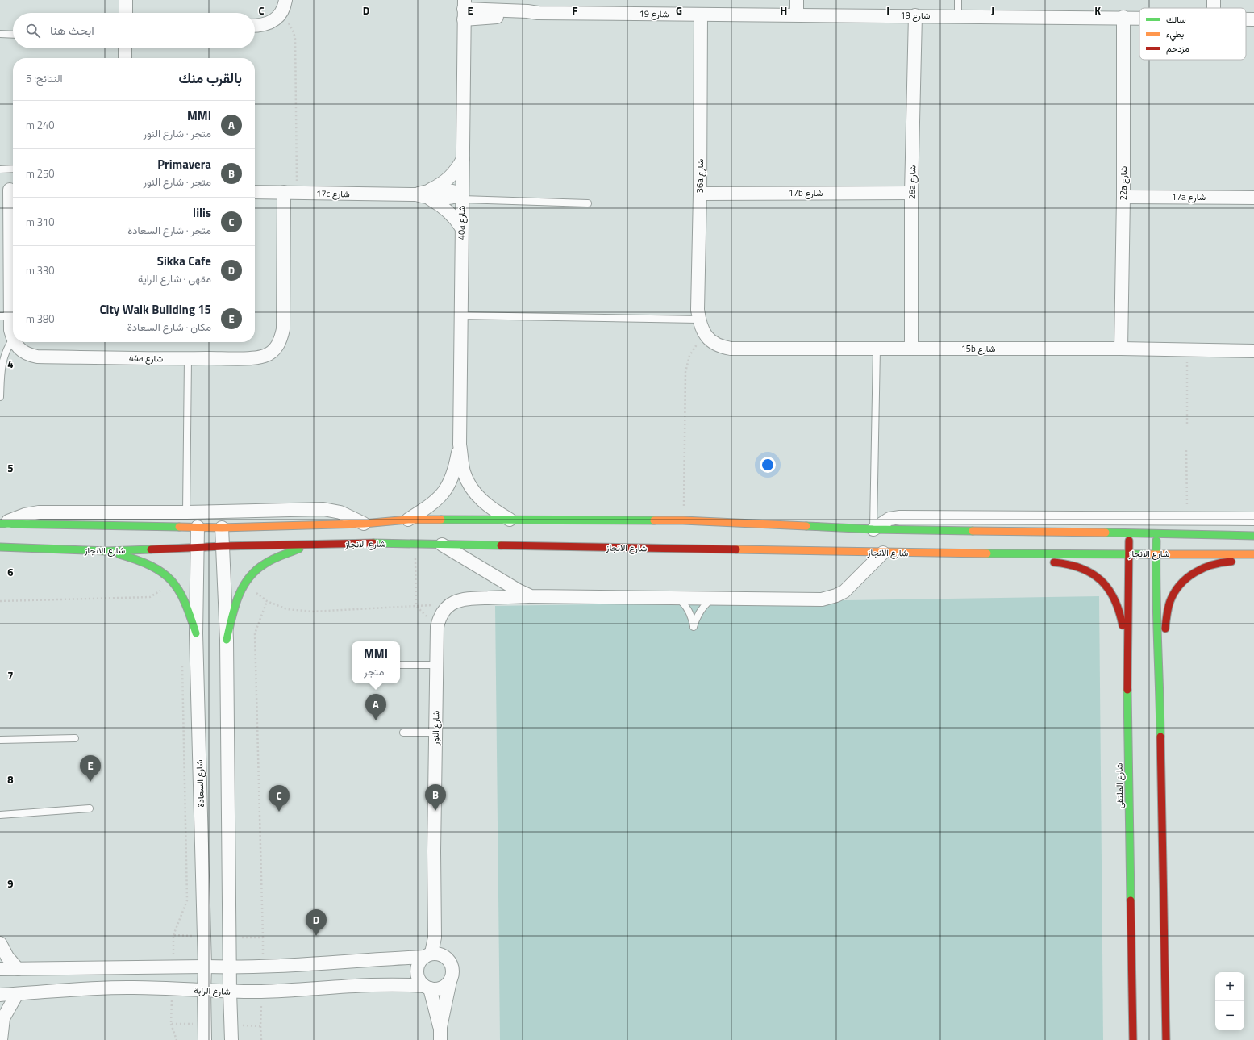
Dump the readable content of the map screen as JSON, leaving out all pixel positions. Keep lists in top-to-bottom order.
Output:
{
  "streets": {
    "street": [
      "شارع 19",
      "36a شارع",
      "28a شارع",
      "22a شارع",
      "17b شارع",
      "17c شارع",
      "17a شارع",
      "40a شارع",
      "15b شارع",
      "44a شارع",
      "شارع الانجاز",
      "شارع النور",
      "شارع السعادة",
      "شارع الملتقى",
      "شارع الراية"
    ]
  },
  "crossings": [
    ["شارع 19", "36a شارع"],
    ["شارع 19", "28a شارع"],
    ["شارع 19", "22a شارع"],
    ["شارع 19", "40a شارع"],
    ["36a شارع", "17b شارع"],
    ["36a شارع", "15b شارع"],
    ["28a شارع", "17b شارع"],
    ["28a شارع", "15b شارع"],
    ["22a شارع", "17a شارع"],
    ["22a شارع", "15b شارع"],
    ["17c شارع", "40a شارع"],
    ["17c شارع", "44a شارع"],
    ["شارع الانجاز", "شارع السعادة"],
    ["شارع الانجاز", "شارع الملتقى"],
    ["شارع النور", "شارع الراية"],
    ["شارع السعادة", "شارع الراية"]
  ],
  "legend": ["سالك", "بطيء", "مزدحم"],
  "page": {
    "search": "ابحث هنا",
    "heading": ["بالقرب منك", "النتائج: 5"],
    "list": [
      {
        "mark": "A",
        "name": "MMI",
        "note": "متجر · شارع النور",
        "value": "240 m"
      },
      {
        "mark": "B",
        "name": "Primavera",
        "note": "متجر · شارع النور",
        "value": "250 m"
      },
      {
        "mark": "C",
        "name": "lilis",
        "note": "متجر · شارع السعادة",
        "value": "310 m"
      },
      {
        "mark": "D",
        "name": "Sikka Cafe",
        "note": "مقهى · شارع الراية",
        "value": "330 m"
      },
      {
        "mark": "E",
        "name": "City Walk Building 15",
        "note": "مكان · شارع السعادة",
        "value": "380 m"
      }
    ],
    "popup": ["MMI", "متجر"],
    "pins": [
      "A",
      "E",
      "B",
      "C",
      "D"
    ],
    "map_buttons": ["+", "−"]
  },
  "grid": {
    "columns": [
      "C",
      "D",
      "E",
      "F",
      "G",
      "H",
      "I",
      "J",
      "K"
    ],
    "rows": [
      "4",
      "5",
      "6",
      "7",
      "8",
      "9"
    ]
  }
}
